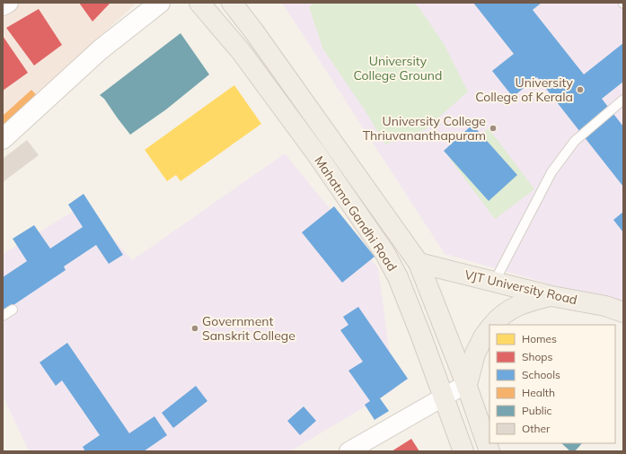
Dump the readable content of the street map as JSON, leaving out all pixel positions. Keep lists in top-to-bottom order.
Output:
{
  "streets": {
    "main road": ["Mahatma Gandhi Road", "VJT University Road"]
  },
  "crossings": [
    ["Mahatma Gandhi Road", "VJT University Road"]
  ],
  "parks": ["University College Ground"],
  "places": ["University College of Kerala", "University College Thriuvananthapuram", "Government Sanskrit College"],
  "legend": [
    "Homes",
    "Shops",
    "Schools",
    "Health",
    "Public",
    "Other"
  ]
}
